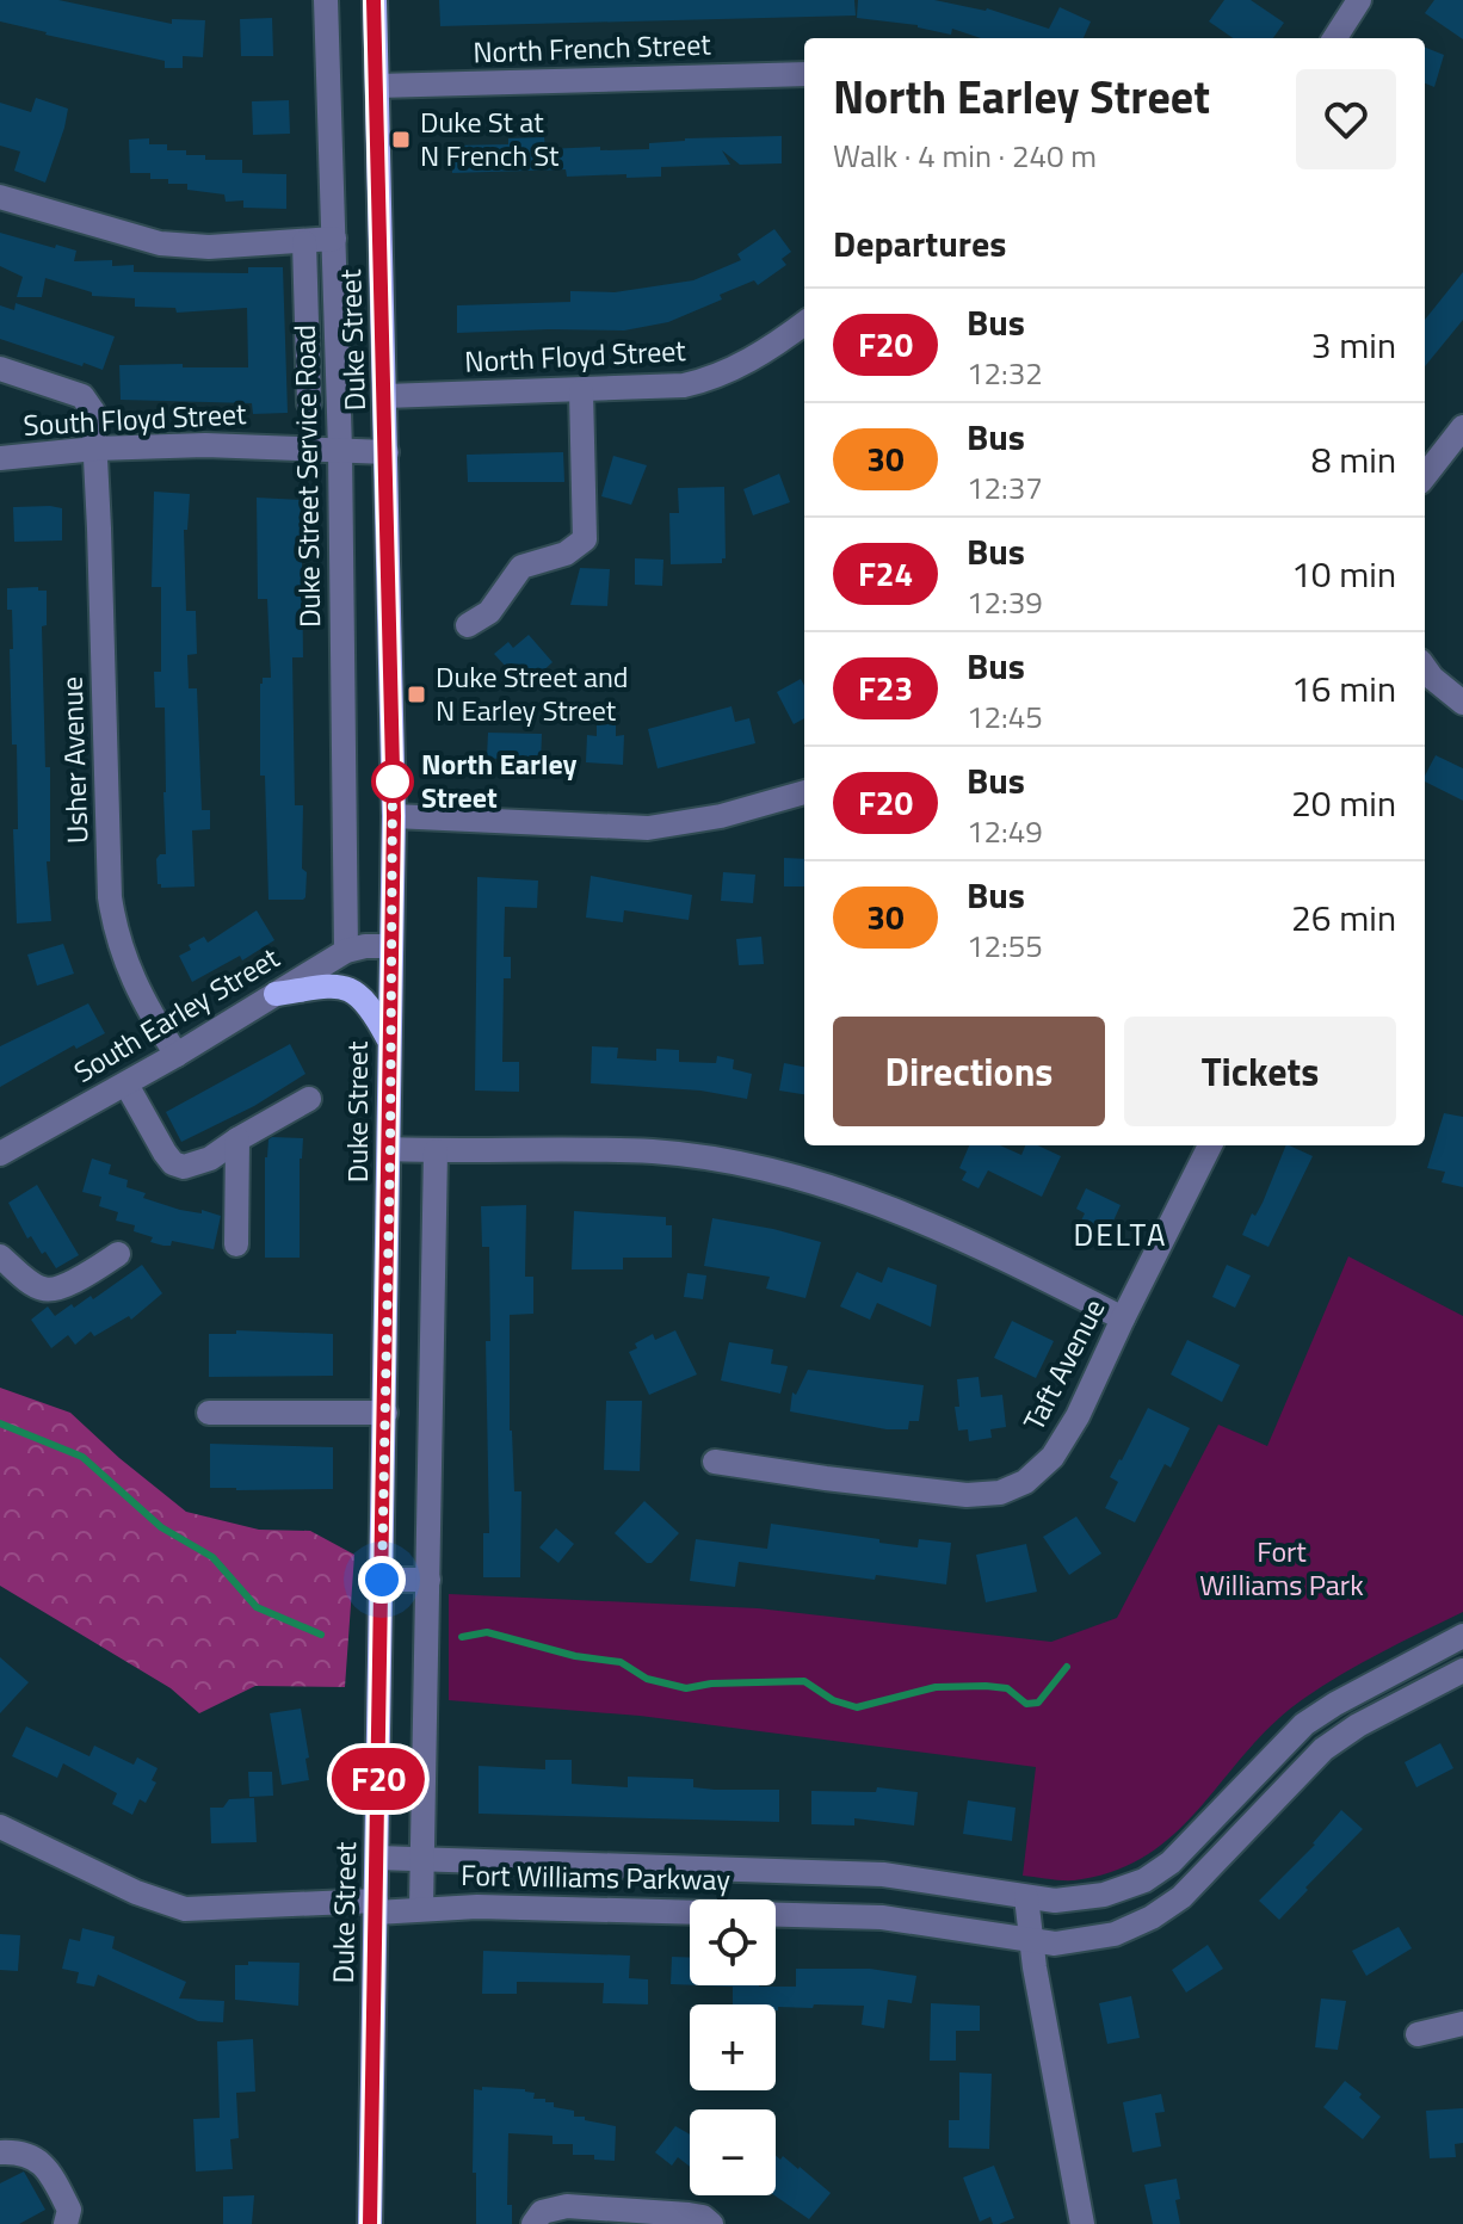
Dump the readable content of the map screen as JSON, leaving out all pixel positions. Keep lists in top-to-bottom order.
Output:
{
  "streets": {
    "main road": ["Duke Street"],
    "street": [
      "North French Street",
      "North Floyd Street",
      "South Floyd Street",
      "Duke Street Service Road",
      "Usher Avenue",
      "South Earley Street",
      "Taft Avenue",
      "Fort Williams Parkway"
    ]
  },
  "crossings": [
    ["North French Street", "Duke Street"],
    ["Duke Street", "North Floyd Street"],
    ["Duke Street", "South Floyd Street"],
    ["Duke Street", "South Earley Street"],
    ["Duke Street", "Fort Williams Parkway"],
    ["South Floyd Street", "Duke Street Service Road"],
    ["South Floyd Street", "Usher Avenue"],
    ["Duke Street Service Road", "South Earley Street"],
    ["Usher Avenue", "South Earley Street"]
  ],
  "districts": ["DELTA"],
  "parks": ["Fort Williams Park"],
  "places": {
    "transit": ["Duke St at N French St", "Duke Street and N Earley Street"],
    "other": ["North Earley Street"]
  },
  "lines": ["bus line F20"],
  "page": {
    "on_map": "F20",
    "heading": [
      ["North Earley Street", "Walk · 4 min · 240 m"],
      "Departures"
    ],
    "list": [
      {
        "mark": "F20",
        "name": "Bus",
        "note": "12:32",
        "value": "3 min"
      },
      {
        "mark": "30",
        "name": "Bus",
        "note": "12:37",
        "value": "8 min"
      },
      {
        "mark": "F24",
        "name": "Bus",
        "note": "12:39",
        "value": "10 min"
      },
      {
        "mark": "F23",
        "name": "Bus",
        "note": "12:45",
        "value": "16 min"
      },
      {
        "mark": "F20",
        "name": "Bus",
        "note": "12:49",
        "value": "20 min"
      },
      {
        "mark": "30",
        "name": "Bus",
        "note": "12:55",
        "value": "26 min"
      }
    ],
    "buttons": ["Directions", "Tickets"],
    "map_buttons": ["+", "−"]
  }
}
